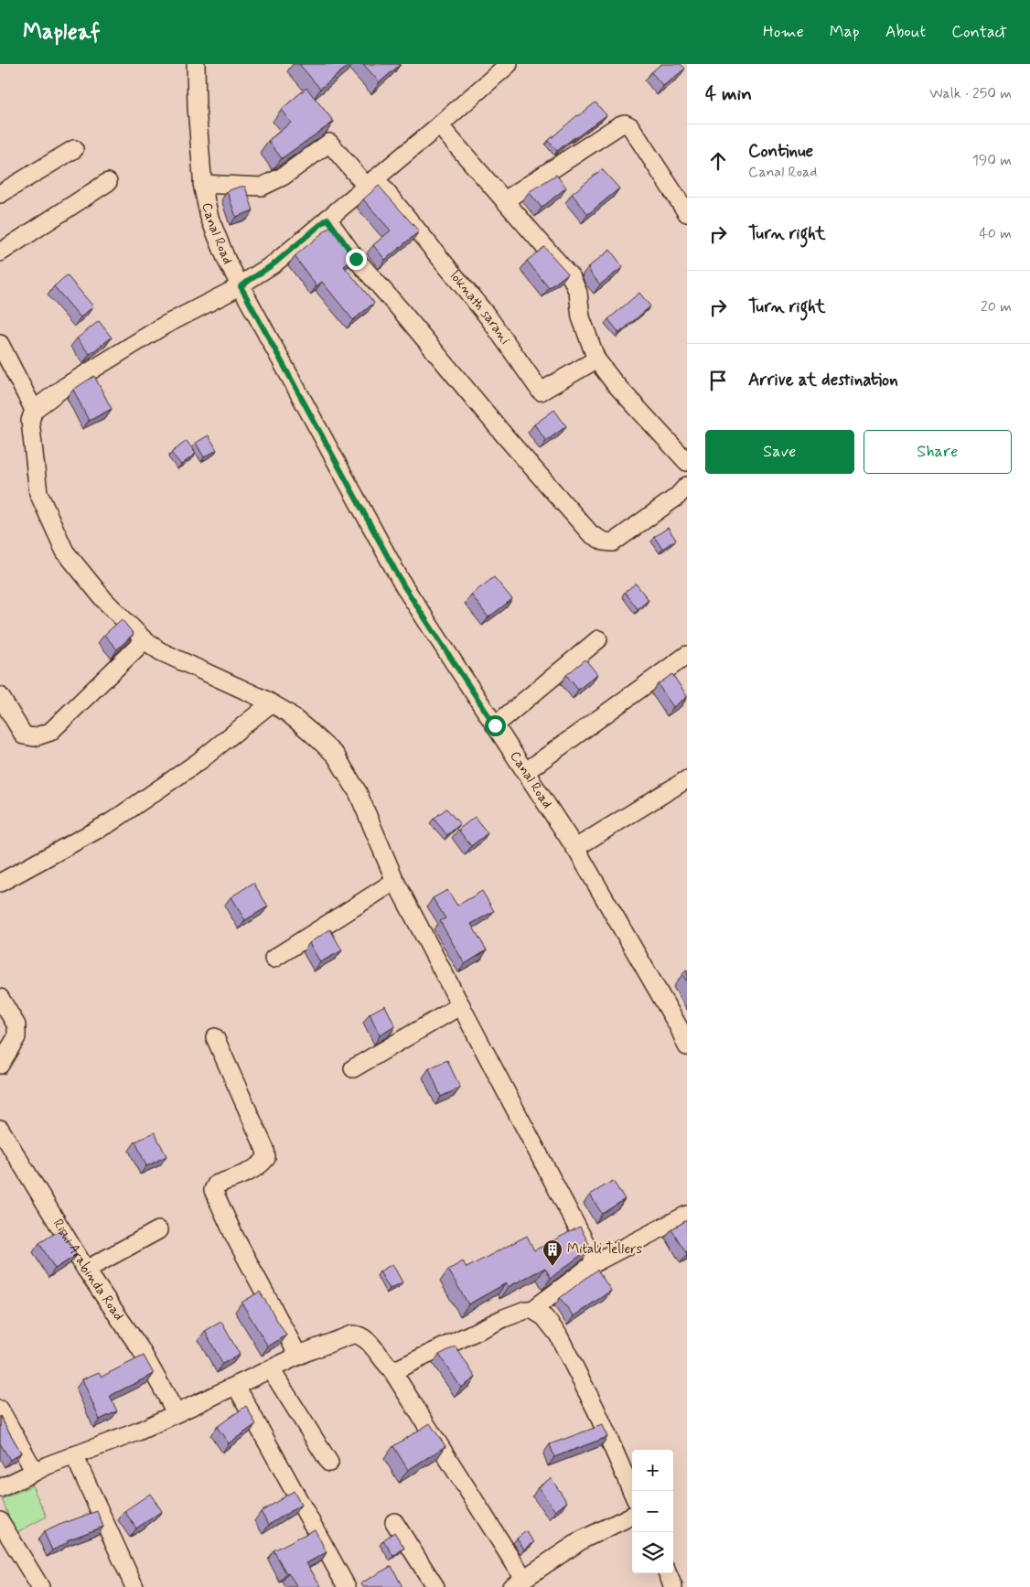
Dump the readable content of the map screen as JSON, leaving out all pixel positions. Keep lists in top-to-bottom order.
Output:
{
  "streets": {
    "street": ["Canal Road", "loknath sarani", "Rishi Arabinda Road"]
  },
  "places": {
    "building": ["Mitali Tellers"]
  },
  "page": {
    "header": "Mapleaf",
    "nav": [
      "Home",
      "Map",
      "About",
      "Contact"
    ],
    "heading": ["4 min", "Walk · 250 m"],
    "list": [
      ["Continue", "Canal Road", "190 m"],
      ["Turn right", "40 m"],
      ["Turn right", "20 m"],
      "Arrive at destination"
    ],
    "buttons": ["Save", "Share"],
    "map_buttons": ["+", "−"]
  }
}
